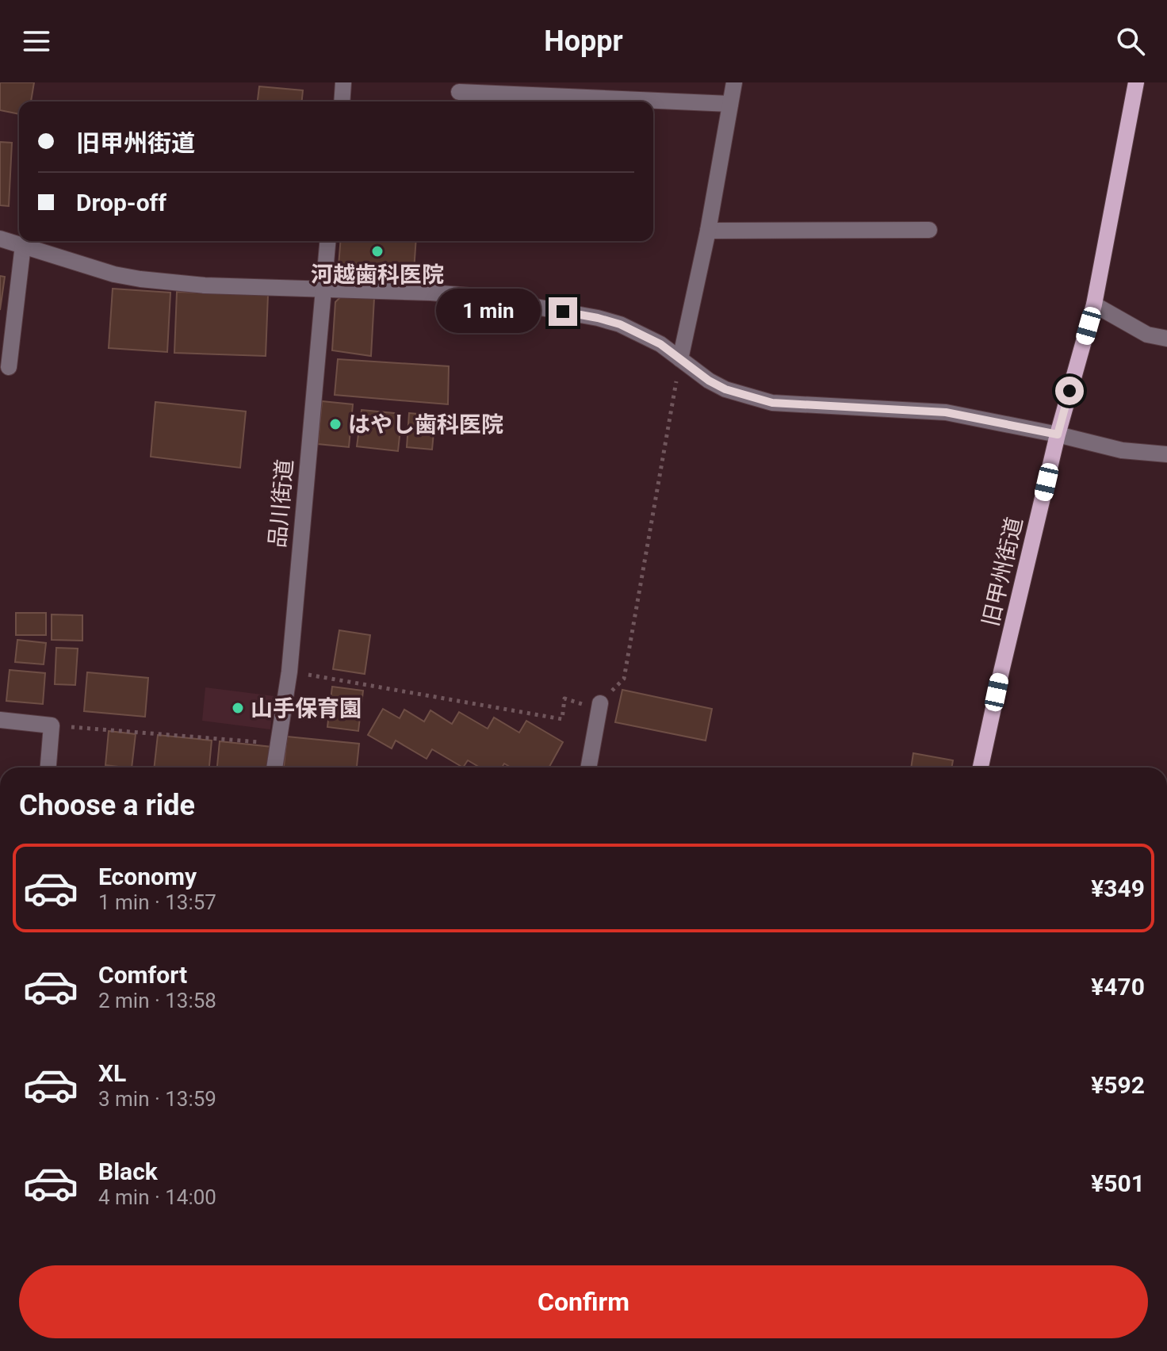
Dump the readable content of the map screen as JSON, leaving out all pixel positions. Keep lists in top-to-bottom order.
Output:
{
  "streets": {
    "main road": ["旧甲州街道"],
    "street": ["品川街道"]
  },
  "places": ["河越歯科医院", "はやし歯科医院", "山手保育園"],
  "page": {
    "header": "Hoppr",
    "banner": ["旧甲州街道", "Drop-off"],
    "bubble": "1 min",
    "heading": "Choose a ride",
    "list": [
      {
        "name": "Economy",
        "note": "1 min · 13:57",
        "value": "¥349"
      },
      {
        "name": "Comfort",
        "note": "2 min · 13:58",
        "value": "¥470"
      },
      {
        "name": "XL",
        "note": "3 min · 13:59",
        "value": "¥592"
      },
      {
        "name": "Black",
        "note": "4 min · 14:00",
        "value": "¥501"
      }
    ],
    "buttons": "Confirm"
  }
}
